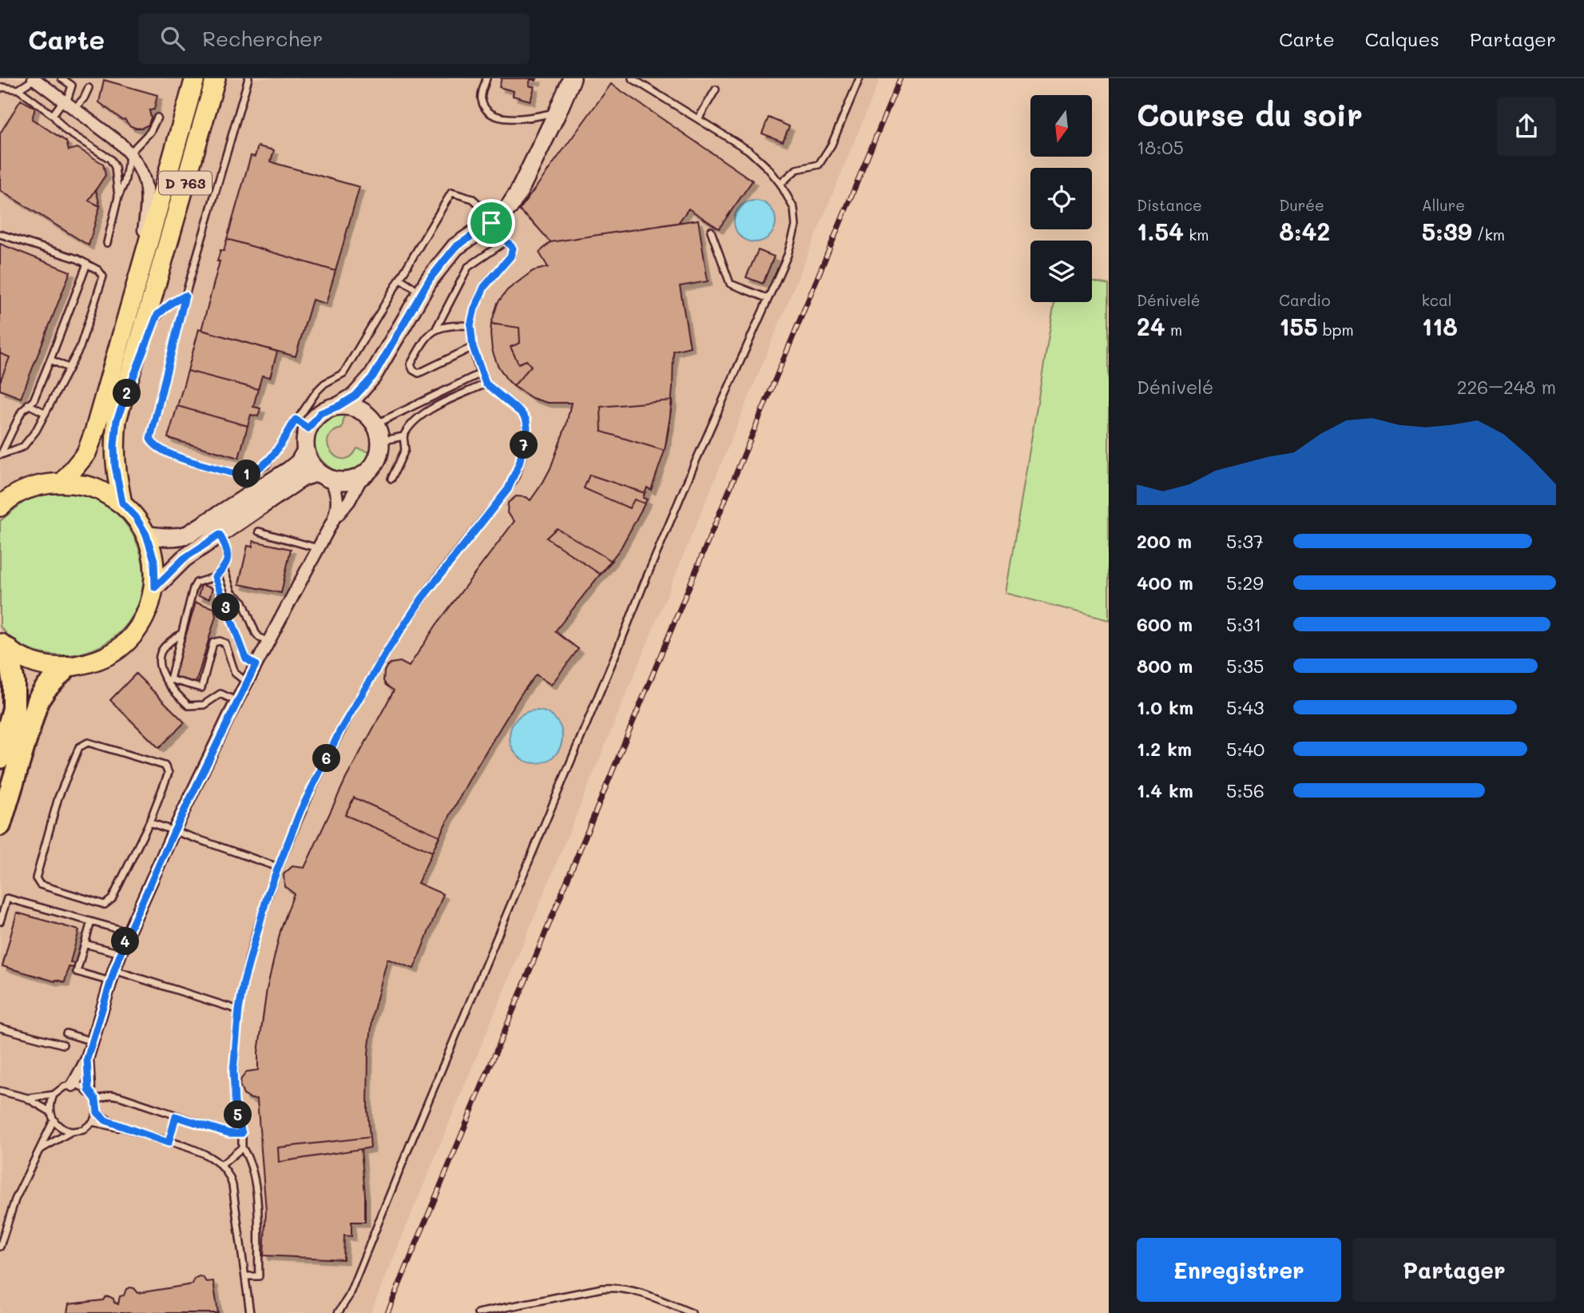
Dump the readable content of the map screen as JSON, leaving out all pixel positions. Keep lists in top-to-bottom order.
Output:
{
  "streets": {
    "main road": ["D 763"]
  },
  "north": "bottom",
  "page": {
    "header": "Carte",
    "search": "Rechercher",
    "nav": ["Carte", "Calques", "Partager"],
    "heading": ["Course du soir", "18:05"],
    "stats": [
      ["Distance", "1.54 km"],
      ["Durée", "8:42"],
      ["Allure", "5:39 /km"],
      ["Dénivelé", "24 m"],
      ["Cardio", "155 bpm"],
      ["kcal", "118"]
    ],
    "chart": ["Dénivelé", "226–248 m"],
    "pins": [
      "2",
      "7",
      "1",
      "3",
      "6",
      "4",
      "5"
    ],
    "list": [
      {
        "name": "200 m",
        "note": "5:37"
      },
      {
        "name": "400 m",
        "note": "5:29"
      },
      {
        "name": "600 m",
        "note": "5:31"
      },
      {
        "name": "800 m",
        "note": "5:35"
      },
      {
        "name": "1.0 km",
        "note": "5:43"
      },
      {
        "name": "1.2 km",
        "note": "5:40"
      },
      {
        "name": "1.4 km",
        "note": "5:56"
      }
    ],
    "buttons": ["Enregistrer", "Partager"]
  }
}
